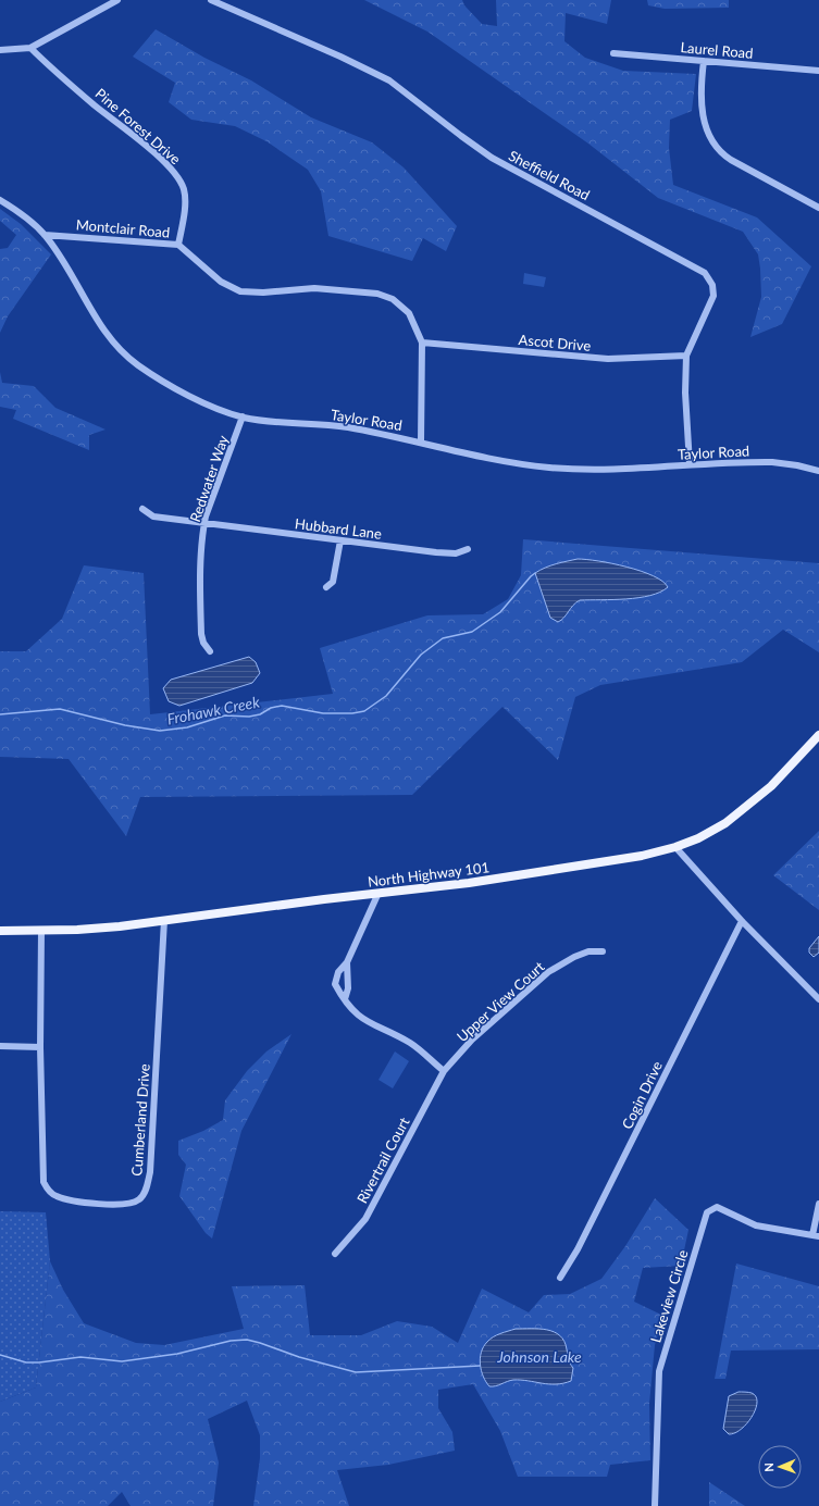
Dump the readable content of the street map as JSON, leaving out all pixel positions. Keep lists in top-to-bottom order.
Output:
{
  "streets": {
    "main road": ["North Highway 101"],
    "street": [
      "Laurel Road",
      "Pine Forest Drive",
      "Sheffield Road",
      "Montclair Road",
      "Ascot Drive",
      "Taylor Road",
      "Redwater Way",
      "Hubbard Lane",
      "Upper View Court",
      "Cogin Drive",
      "Cumberland Drive",
      "Rivertrail Court",
      "Lakeview Circle"
    ]
  },
  "crossings": [
    ["Pine Forest Drive", "Montclair Road"],
    ["Sheffield Road", "Ascot Drive"],
    ["Sheffield Road", "Taylor Road"],
    ["Montclair Road", "Ascot Drive"],
    ["Montclair Road", "Taylor Road"],
    ["Taylor Road", "Redwater Way"],
    ["Redwater Way", "Hubbard Lane"],
    ["North Highway 101", "Cumberland Drive"],
    ["Upper View Court", "Rivertrail Court"]
  ],
  "water": ["Frohawk Creek", "Johnson Lake"],
  "north": "left"
}
